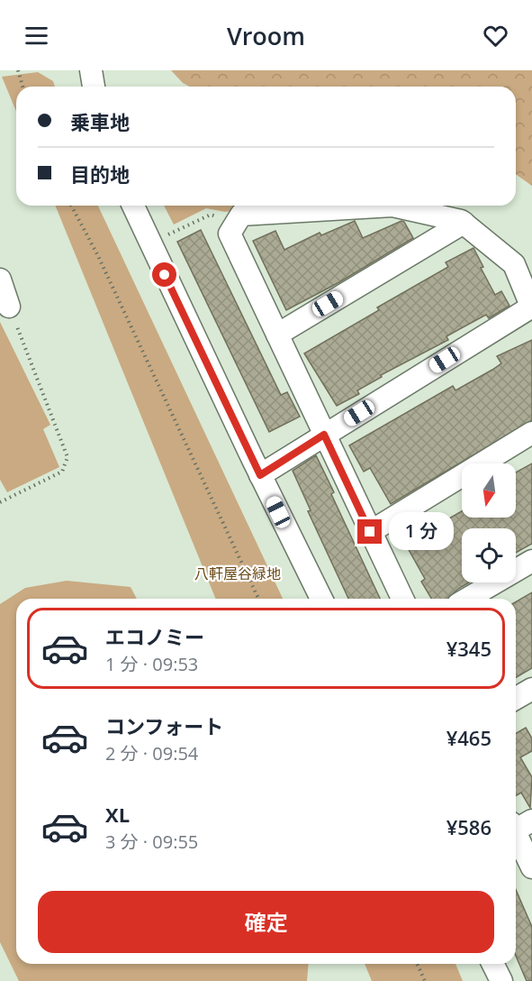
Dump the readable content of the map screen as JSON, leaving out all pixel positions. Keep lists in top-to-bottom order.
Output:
{
  "parks": ["八軒屋谷緑地"],
  "north": "bottom",
  "page": {
    "header": "Vroom",
    "banner": ["乗車地", "目的地"],
    "bubble": "1 分",
    "list": [
      {
        "name": "エコノミー",
        "note": "1 分 · 09:53",
        "value": "¥345"
      },
      {
        "name": "コンフォート",
        "note": "2 分 · 09:54",
        "value": "¥465"
      },
      {
        "name": "XL",
        "note": "3 分 · 09:55",
        "value": "¥586"
      }
    ],
    "buttons": "確定"
  }
}
